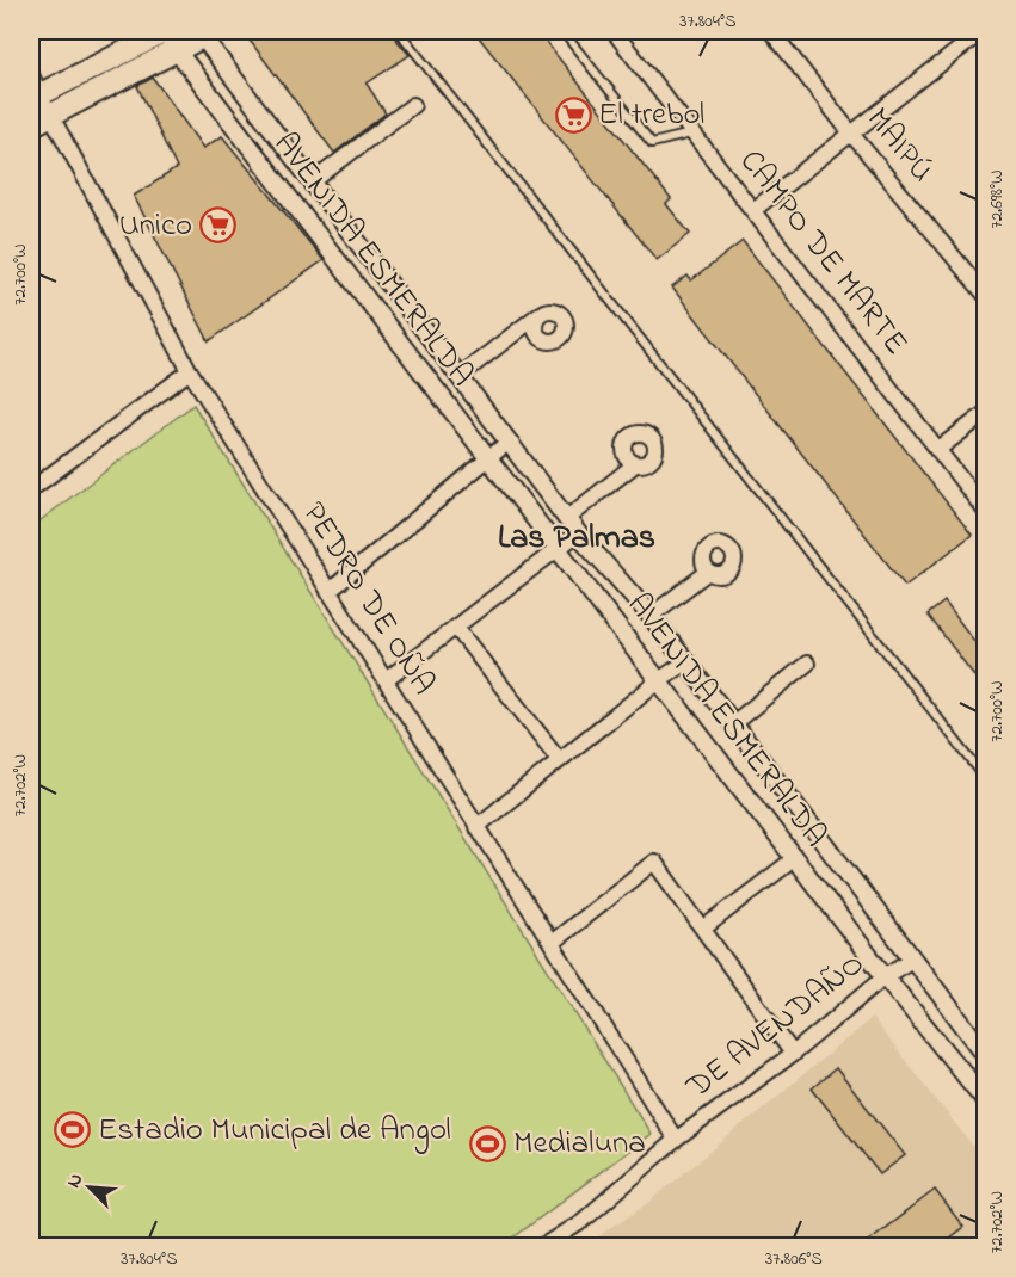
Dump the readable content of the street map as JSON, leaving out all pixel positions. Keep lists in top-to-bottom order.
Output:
{
  "streets": {
    "street": [
      "MAIPÚ",
      "CAMPO DE MARTE",
      "AVENIDA ESMERALDA",
      "PEDRO DE OÑA",
      "DE AVENDAÑO"
    ]
  },
  "crossings": [
    ["AVENIDA ESMERALDA", "DE AVENDAÑO"],
    ["PEDRO DE OÑA", "DE AVENDAÑO"]
  ],
  "districts": ["Las Palmas"],
  "places": {
    "supermarket": ["El trebol", "Unico"],
    "sports": ["Estadio Municipal de Angol", "Medialuna"]
  },
  "north": "top left",
  "coordinates": [
    "37.804°S",
    "72.698°W",
    "72.700°W",
    "72.702°W",
    "37.806°S"
  ]
}
